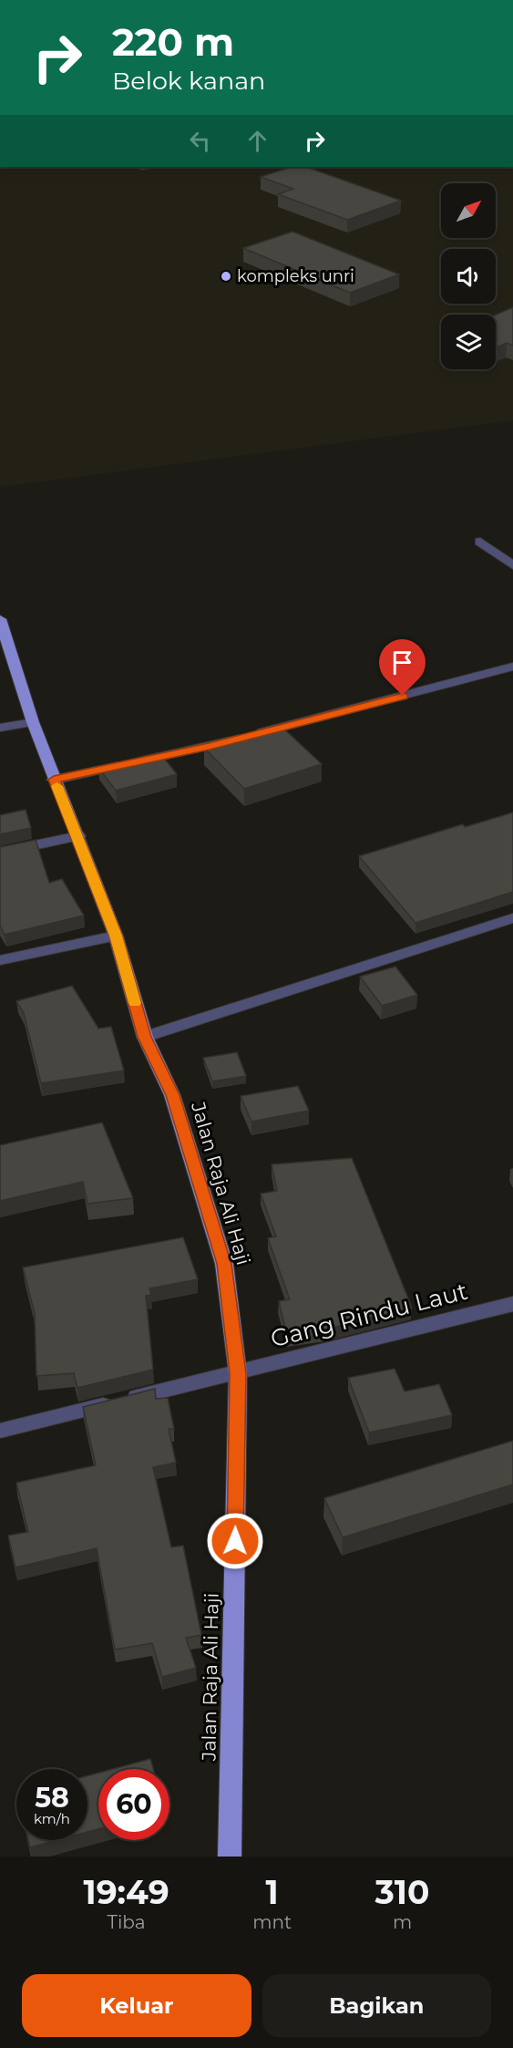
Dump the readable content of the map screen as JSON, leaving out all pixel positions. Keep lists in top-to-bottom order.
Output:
{
  "streets": {
    "main road": ["Jalan Raja Ali Haji"],
    "street": ["Gang Rindu Laut"]
  },
  "crossings": [
    ["Jalan Raja Ali Haji", "Gang Rindu Laut"]
  ],
  "places": ["kompleks unri"],
  "north": "top right",
  "page": {
    "turn": ["220 m", "Belok kanan"],
    "speed": "58 km/h",
    "limit": "60",
    "eta": [
      "19:49",
      "Tiba",
      "1",
      "mnt",
      "310",
      "m"
    ],
    "buttons": ["Keluar", "Bagikan"]
  }
}
